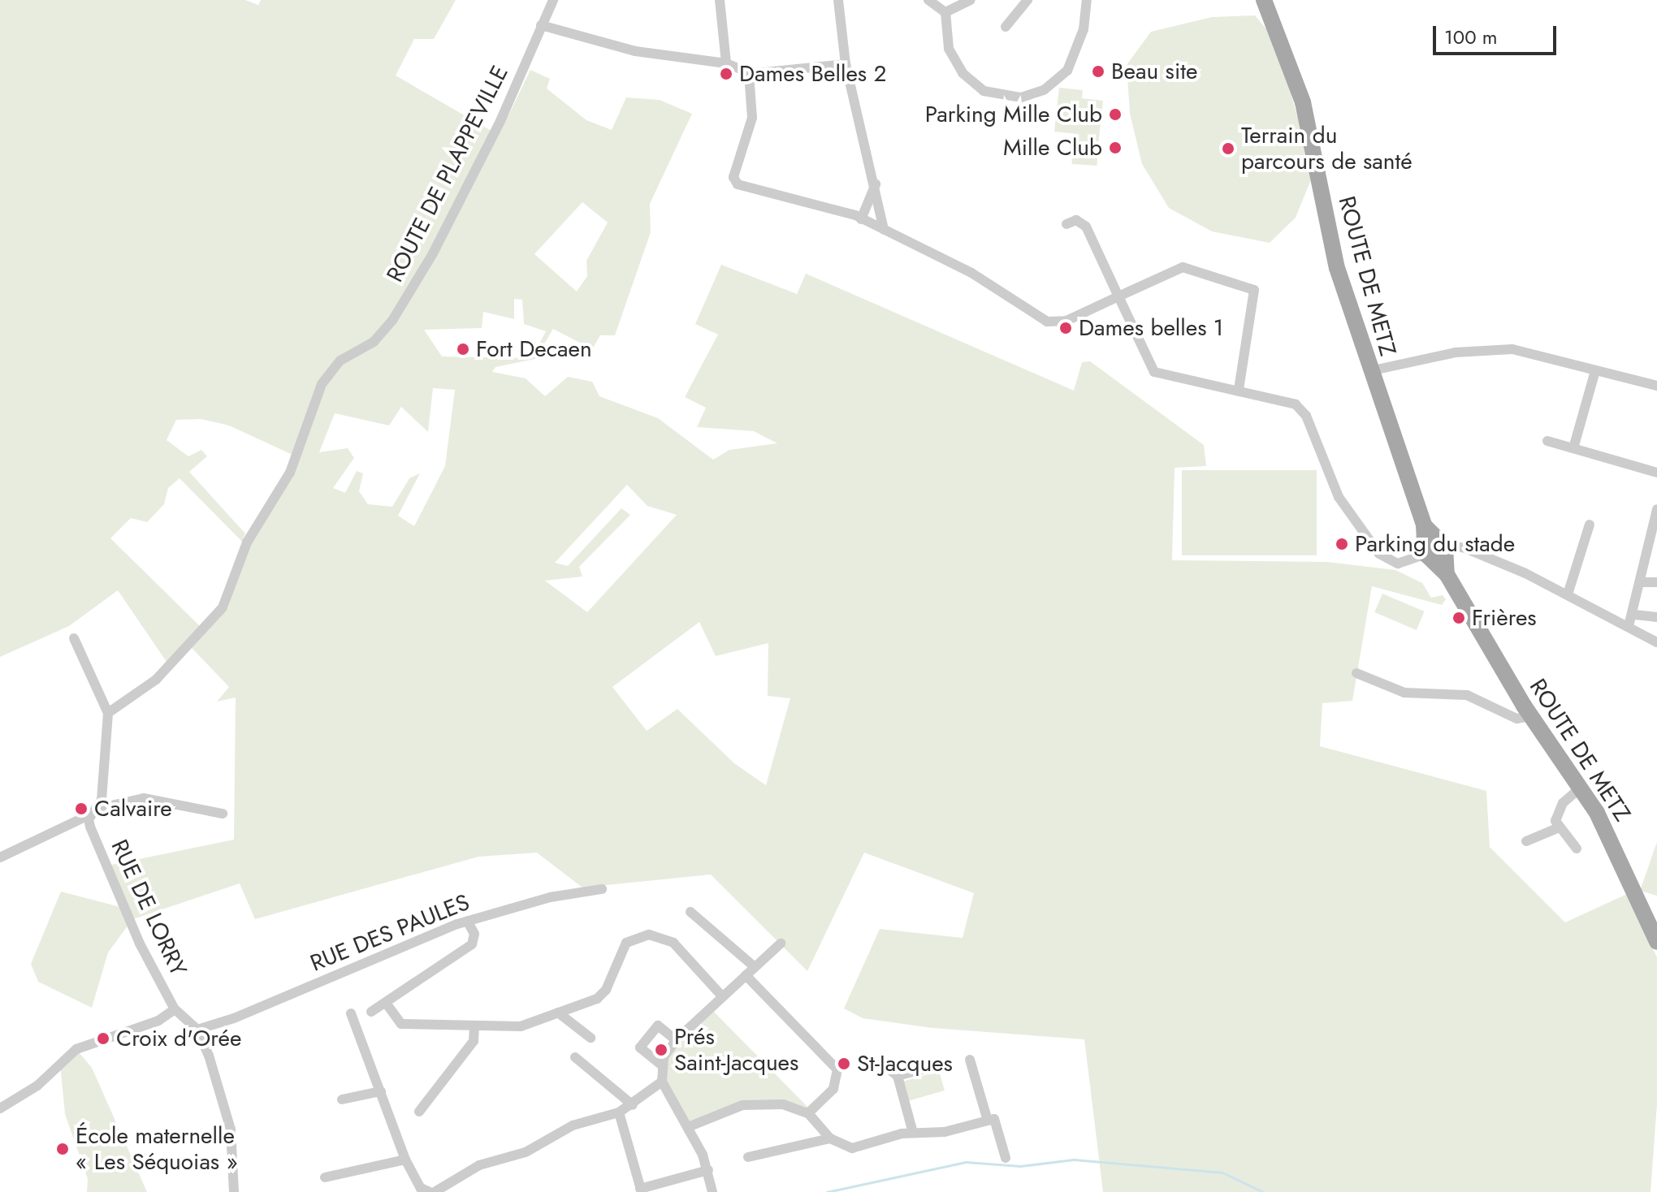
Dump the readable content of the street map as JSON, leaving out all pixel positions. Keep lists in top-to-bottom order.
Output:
{
  "streets": {
    "main road": ["ROUTE DE METZ"],
    "street": ["ROUTE DE PLAPPEVILLE", "RUE DE LORRY", "RUE DES PAULES"]
  },
  "crossings": [
    ["ROUTE DE PLAPPEVILLE", "RUE DE LORRY"],
    ["RUE DE LORRY", "RUE DES PAULES"]
  ],
  "places": [
    "Beau site",
    "Dames Belles 2",
    "Parking Mille Club",
    "Mille Club",
    "Terrain du parcours de santé",
    "Dames belles 1",
    "Fort Decaen",
    "Parking du stade",
    "Frières",
    "Calvaire",
    "Croix d'Orée",
    "Prés Saint-Jacques",
    "St-Jacques",
    "École maternelle « Les Séquoias »"
  ],
  "scale_bar": "100 m"
}
